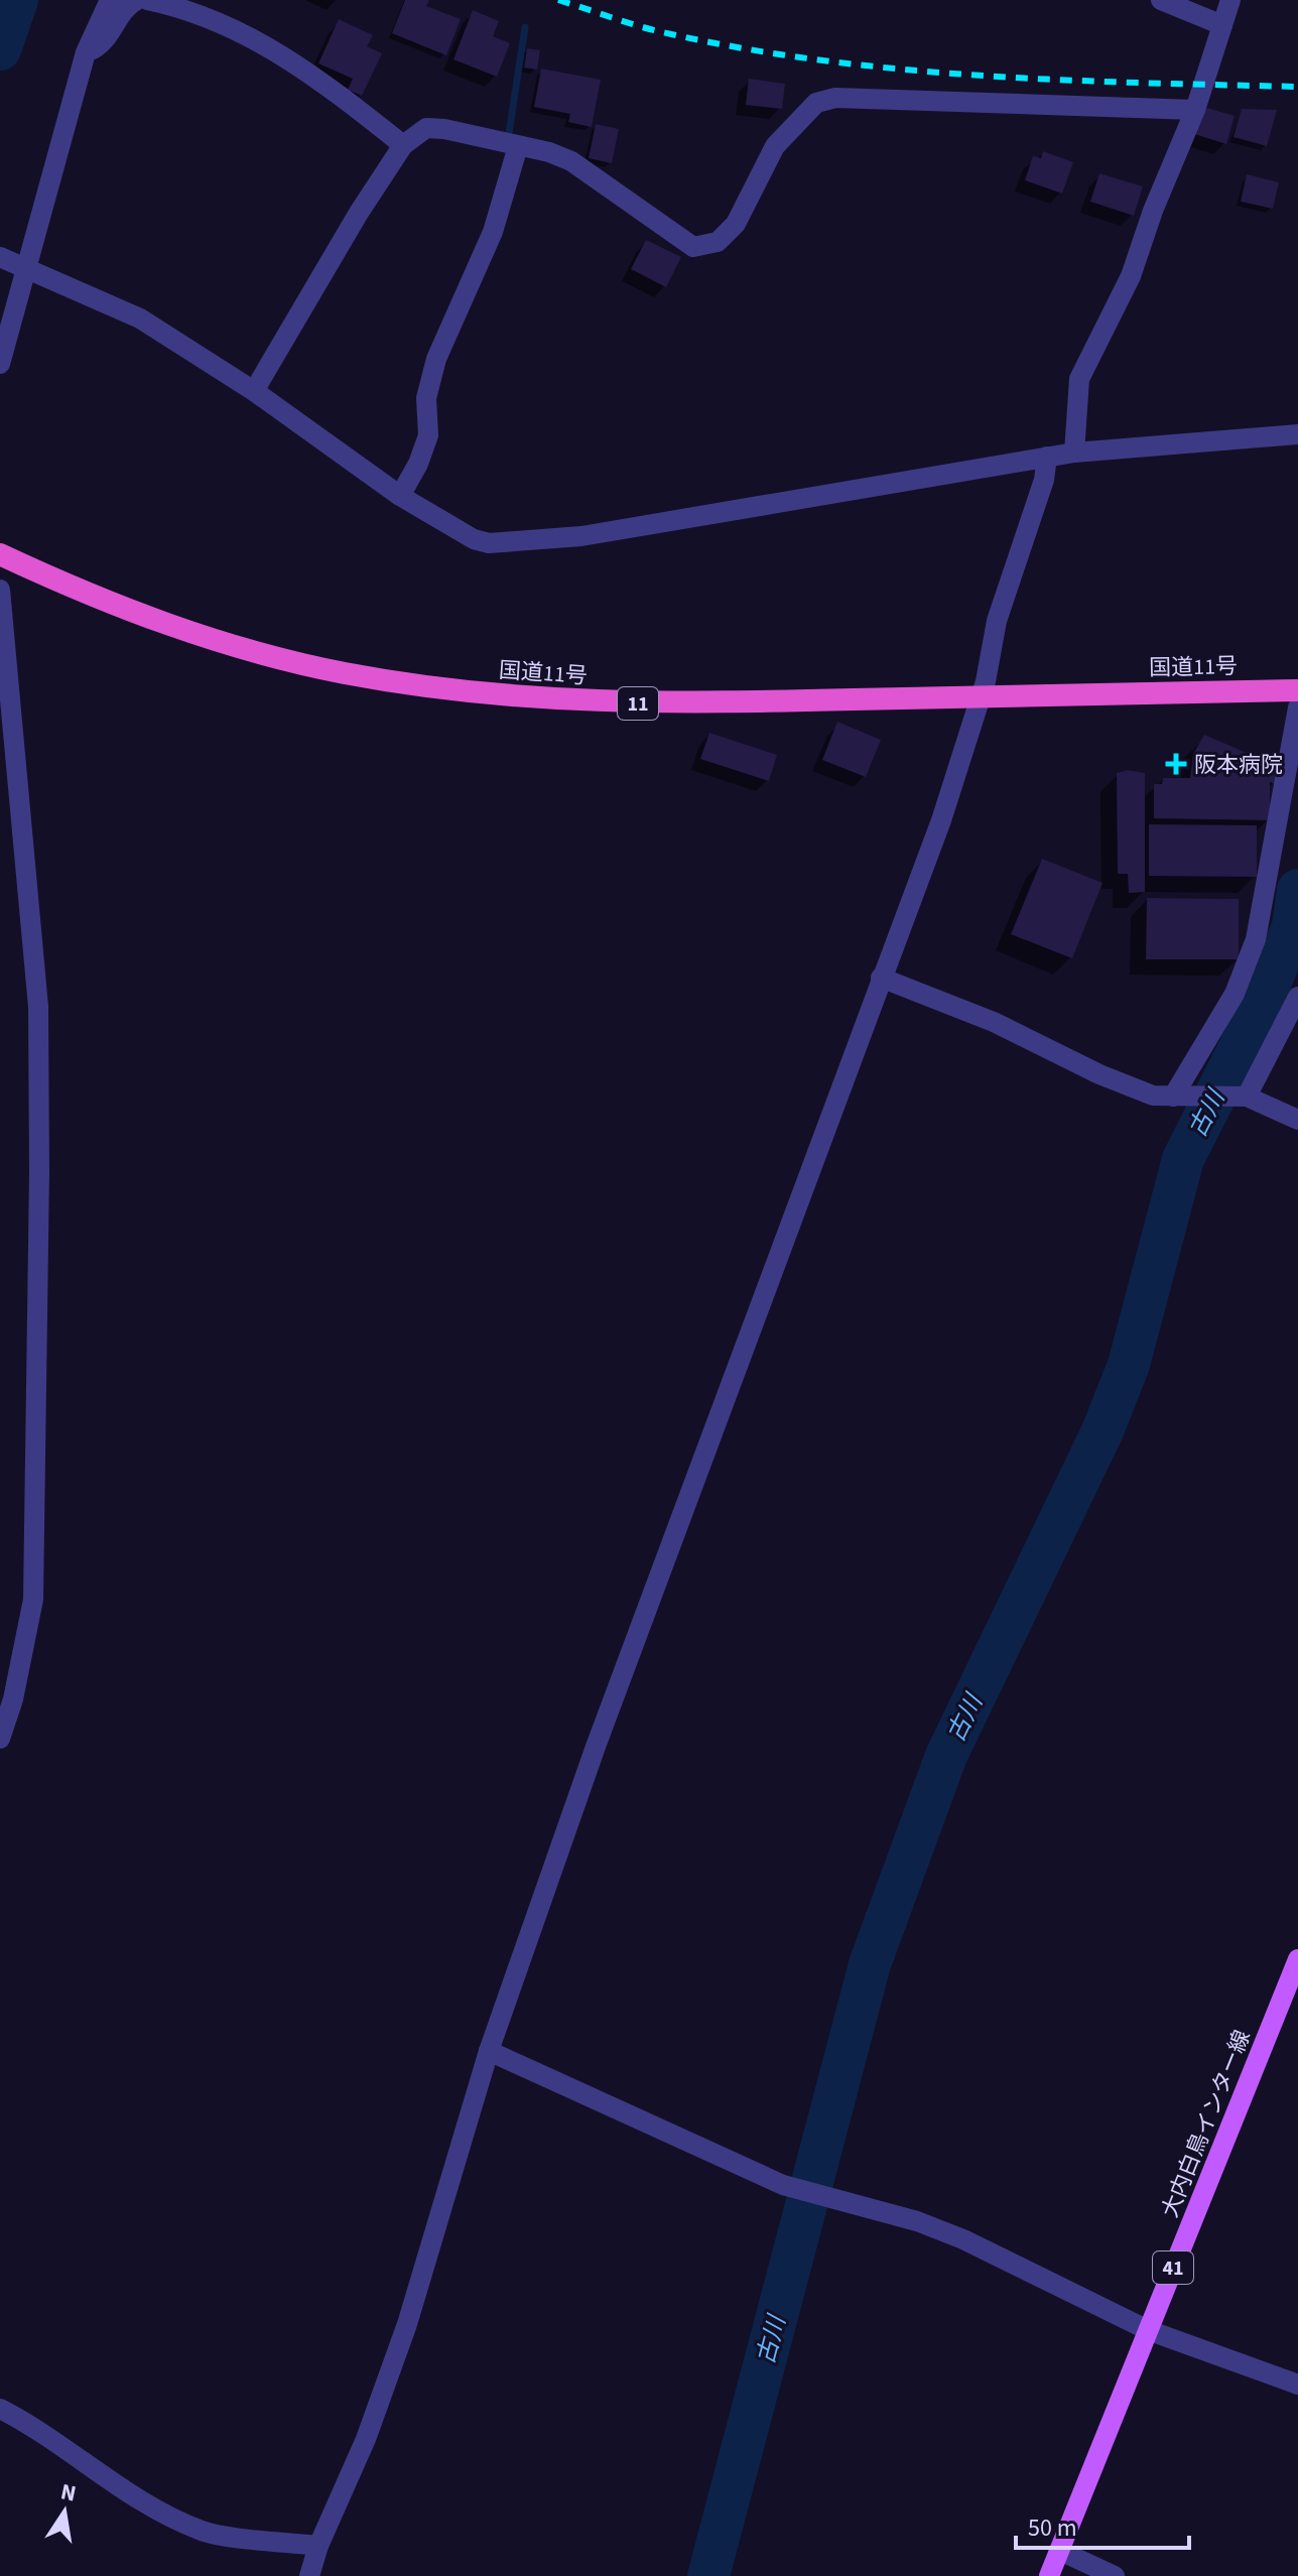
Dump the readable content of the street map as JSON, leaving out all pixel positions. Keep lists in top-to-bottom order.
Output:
{
  "streets": {
    "highway": ["国道11号", "11"],
    "main road": ["大内白鳥インター線", "41"]
  },
  "water": ["古川"],
  "places": {
    "health": ["阪本病院"]
  },
  "scale_bar": "50 m",
  "north": "top"
}
